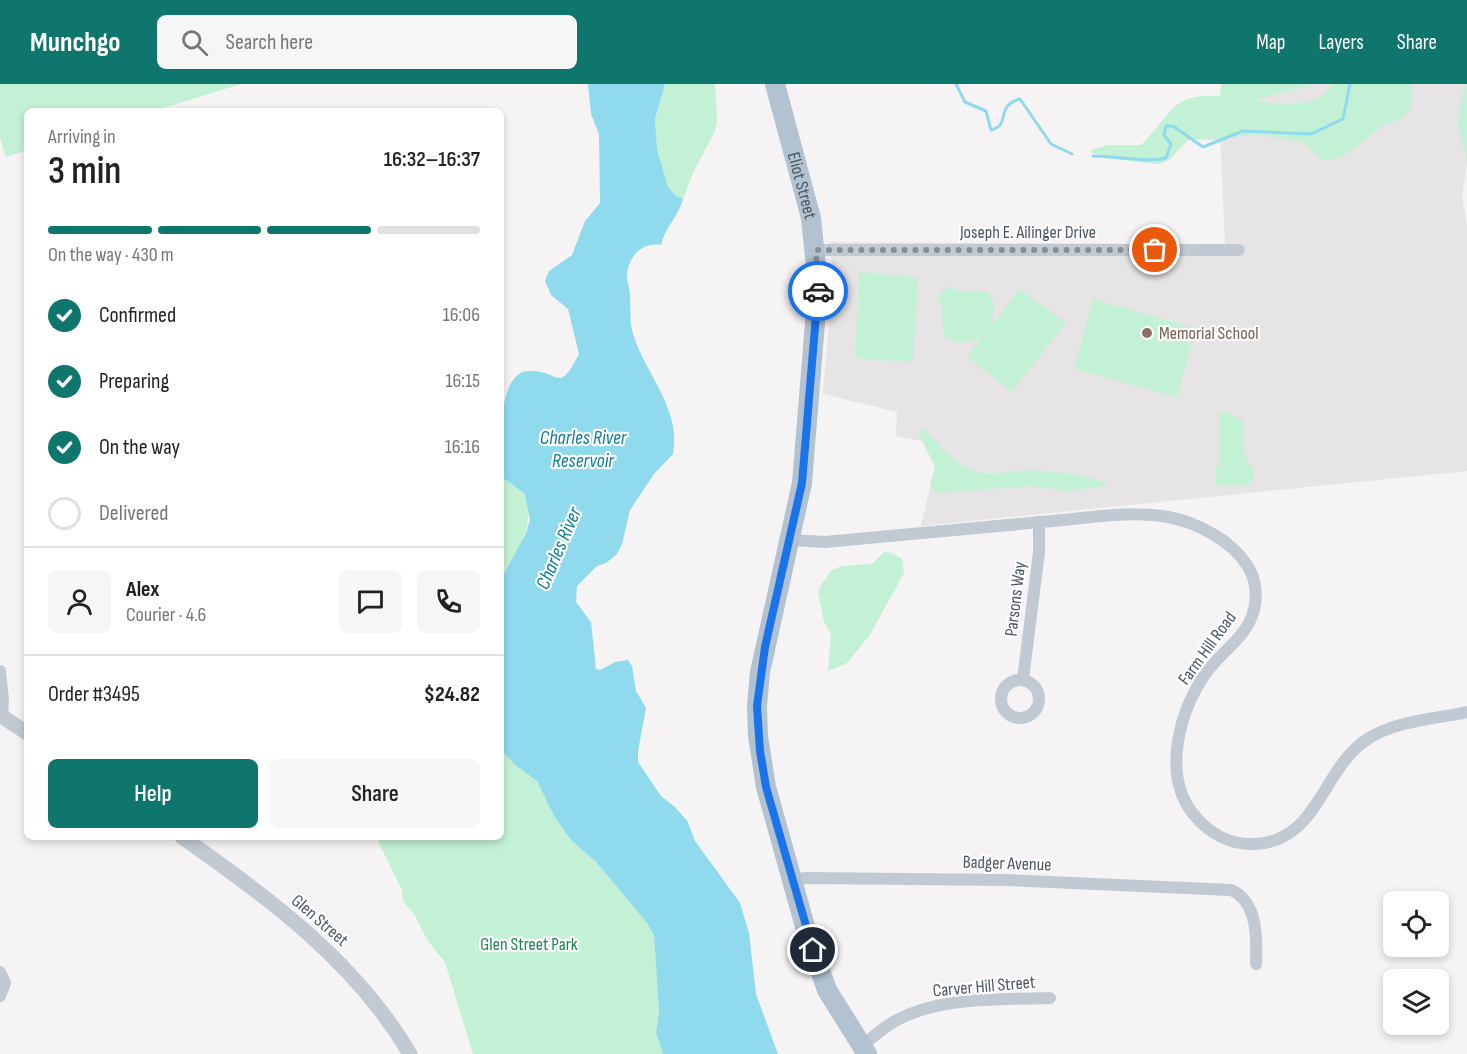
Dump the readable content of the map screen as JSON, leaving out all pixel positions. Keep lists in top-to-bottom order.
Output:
{
  "streets": {
    "main road": ["Eliot Street"],
    "street": [
      "Joseph E. Ailinger Drive",
      "Parsons Way",
      "Farm Hill Road",
      "Badger Avenue",
      "Glen Street",
      "Carver Hill Street"
    ]
  },
  "crossings": [
    ["Eliot Street", "Joseph E. Ailinger Drive"],
    ["Eliot Street", "Farm Hill Road"],
    ["Eliot Street", "Badger Avenue"],
    ["Eliot Street", "Carver Hill Street"],
    ["Parsons Way", "Farm Hill Road"]
  ],
  "water": ["Charles River Reservoir", "Charles River"],
  "parks": ["Glen Street Park"],
  "places": ["Memorial School"],
  "page": {
    "header": "Munchgo",
    "search": "Search here",
    "nav": ["Map", "Layers", "Share"],
    "heading": ["3 min", "Arriving in", "16:32–16:37"],
    "panel": [
      "Alex",
      "Courier · 4.6",
      "Order #3495",
      "$24.82"
    ],
    "bar": "On the way · 430 m",
    "list": [
      ["Confirmed", "16:06"],
      ["Preparing", "16:15"],
      ["On the way", "16:16"],
      "Delivered"
    ],
    "buttons": ["Help", "Share"]
  }
}
